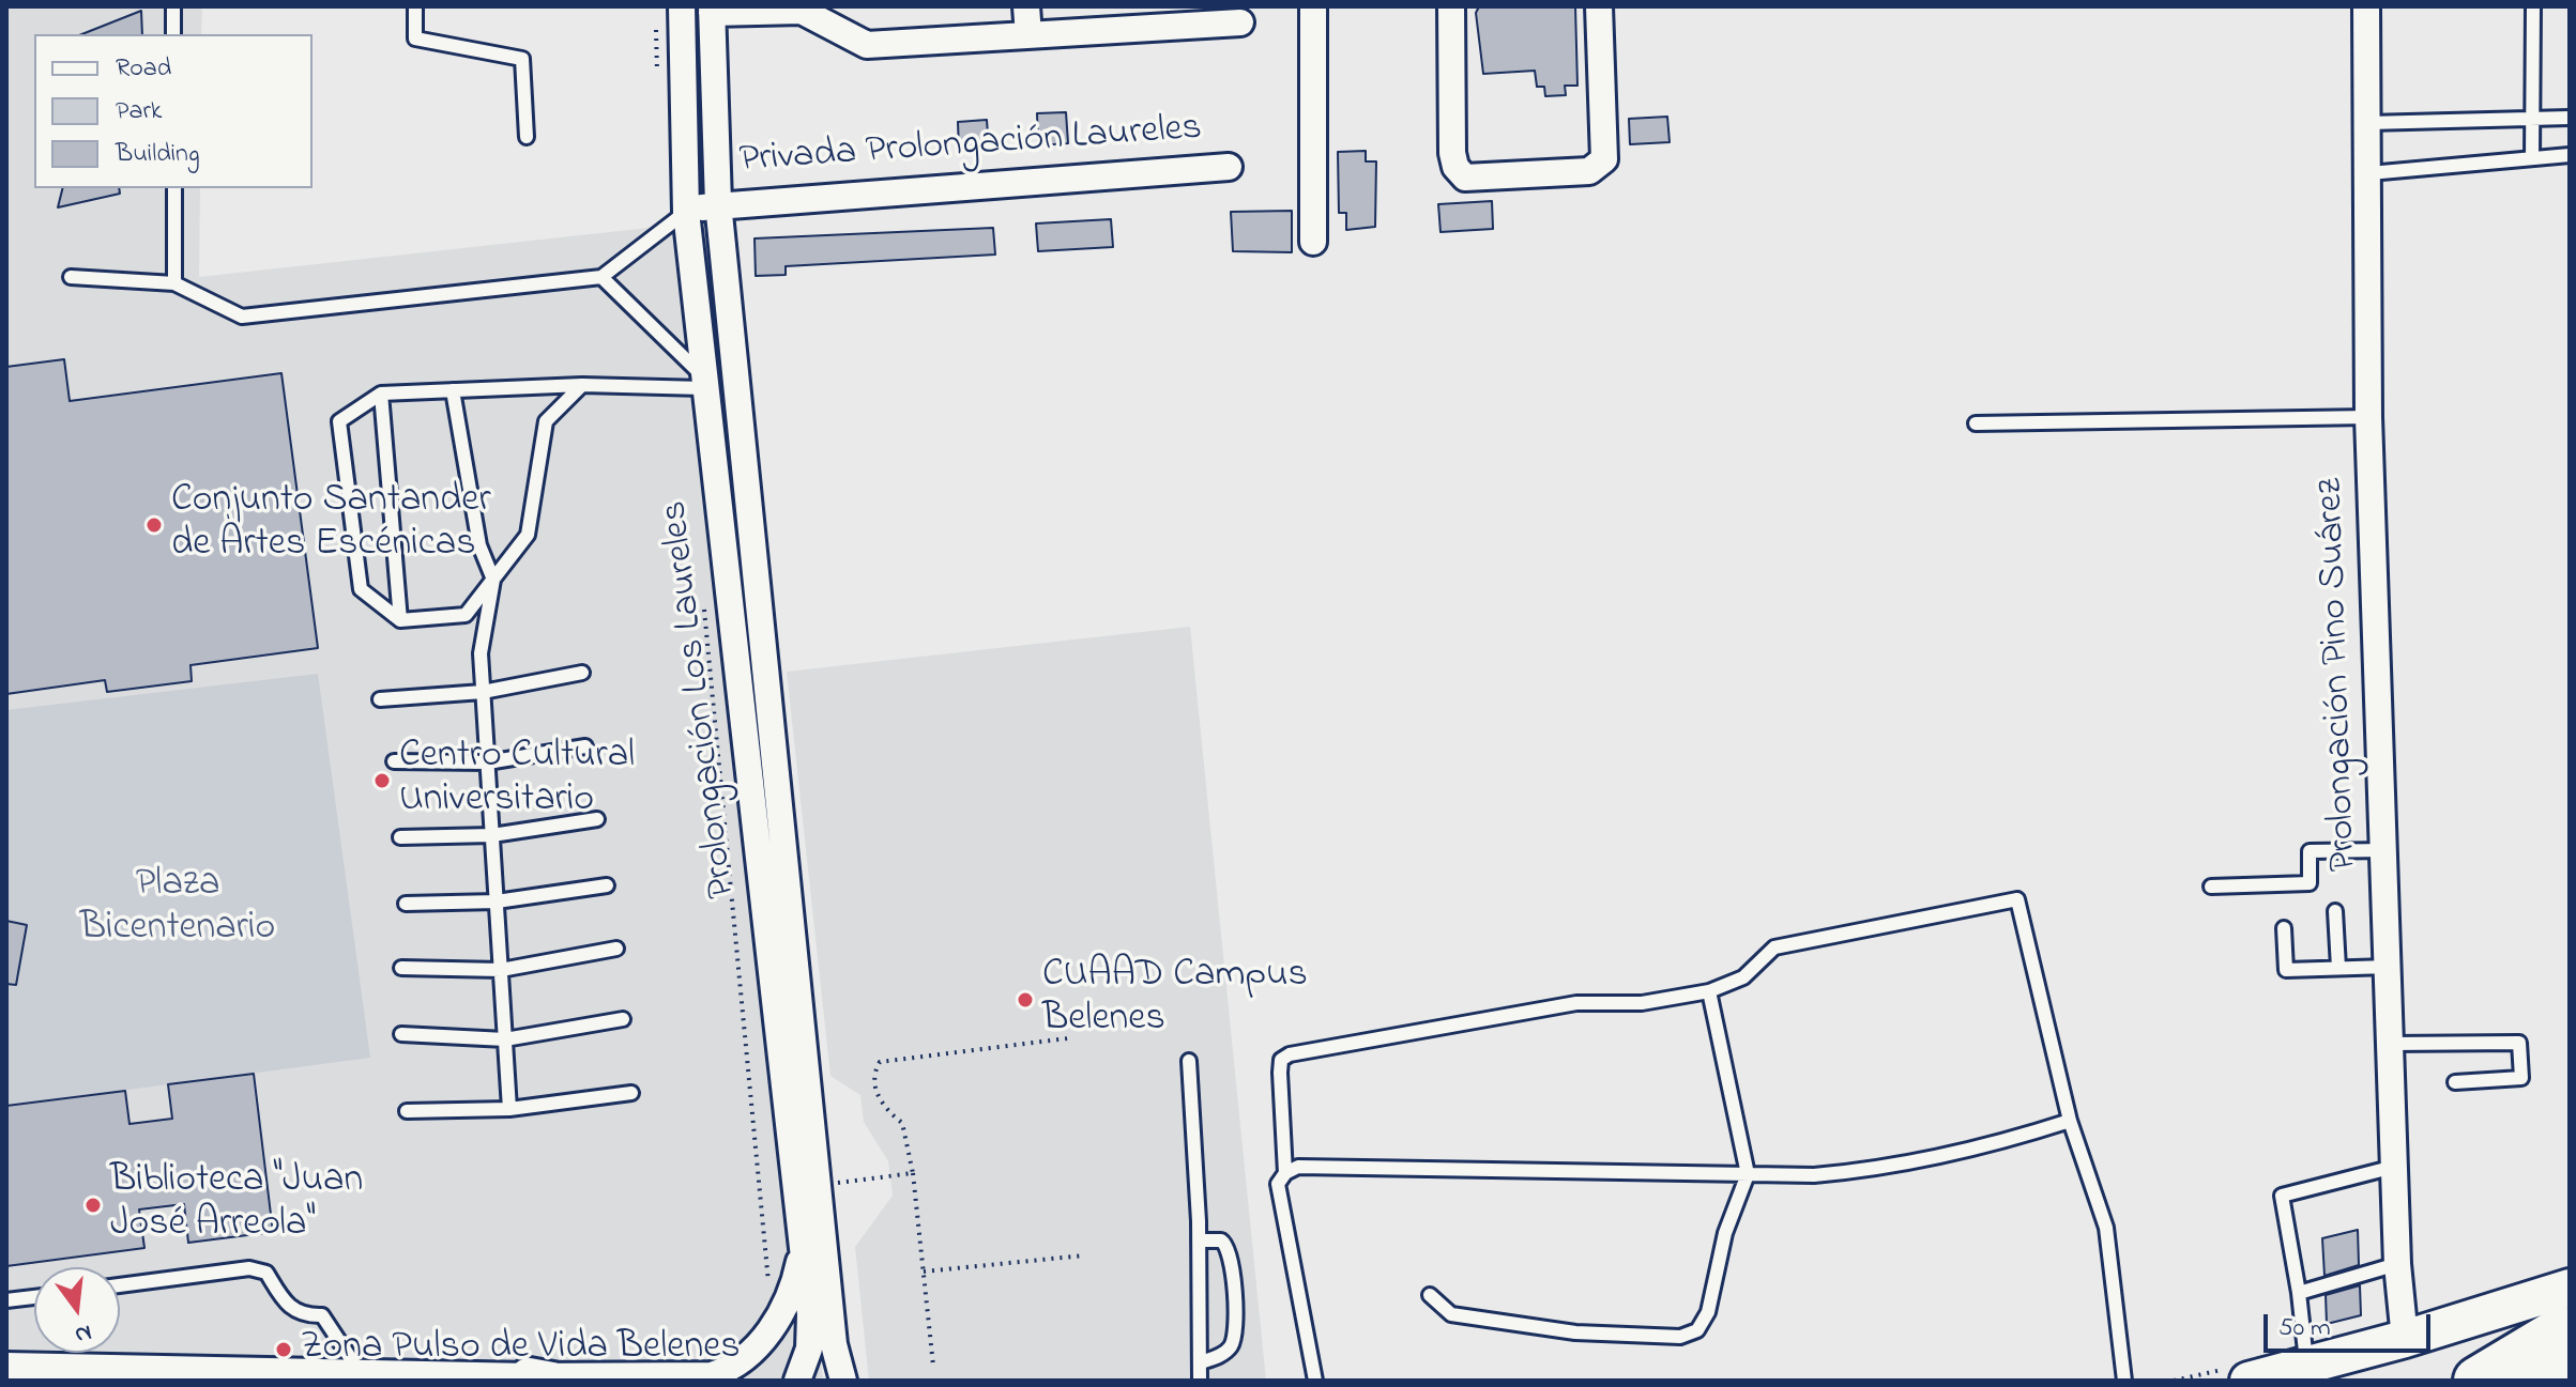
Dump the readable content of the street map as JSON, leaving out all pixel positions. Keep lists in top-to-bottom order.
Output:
{
  "streets": {
    "street": ["Privada Prolongación Laureles", "Prolongación Pino Suárez", "Prolongación Los Laureles"]
  },
  "crossings": [
    ["Privada Prolongación Laureles", "Prolongación Los Laureles"]
  ],
  "parks": ["Plaza Bicentenario"],
  "places": [
    "Conjunto Santander de Artes Escénicas",
    "Centro Cultural Universitario",
    "CUAAD Campus Belenes",
    "Biblioteca \"Juan José Arreola\"",
    "Zona Pulso de Vida Belenes"
  ],
  "legend": ["Road", "Park", "Building"],
  "scale_bar": "50 m",
  "north": "bottom"
}
